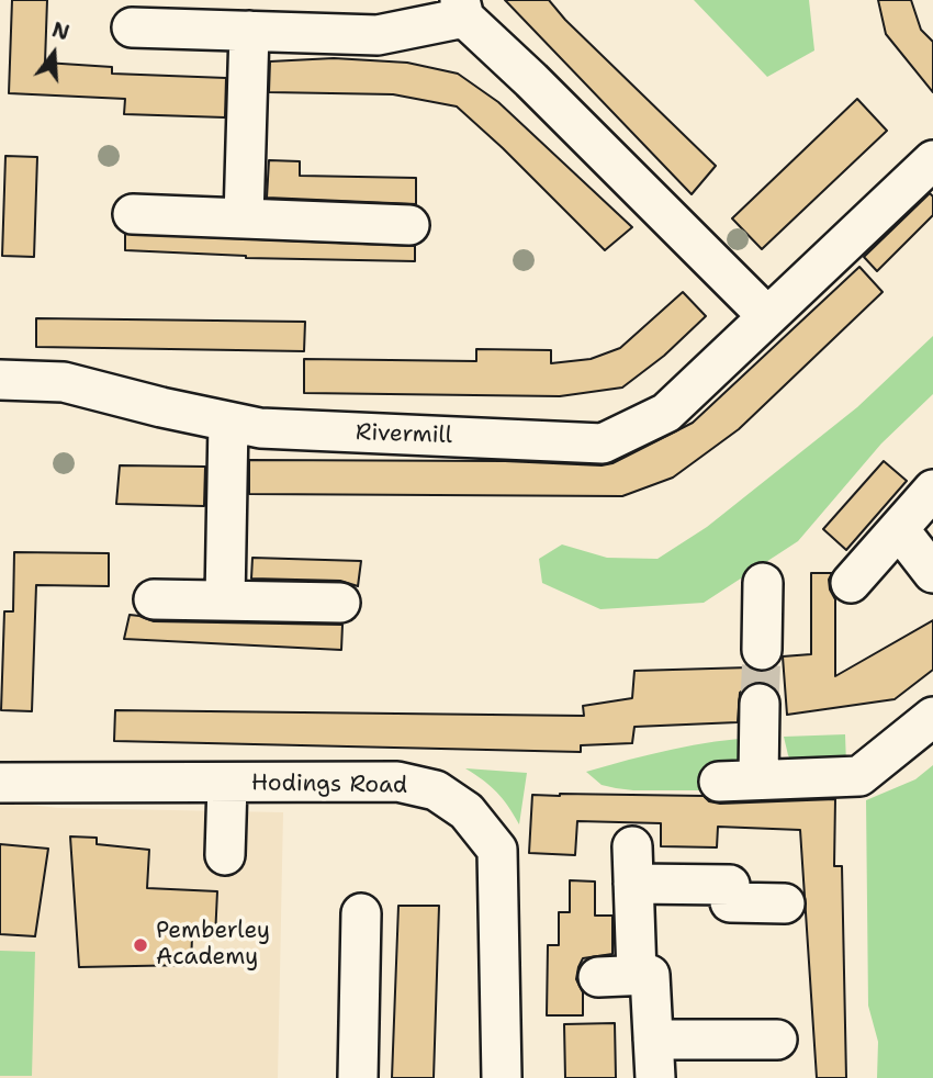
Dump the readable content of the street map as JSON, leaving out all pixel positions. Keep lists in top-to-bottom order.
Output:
{
  "streets": {
    "street": ["Rivermill", "Hodings Road"]
  },
  "places": ["Pemberley Academy"],
  "north": "top"
}
